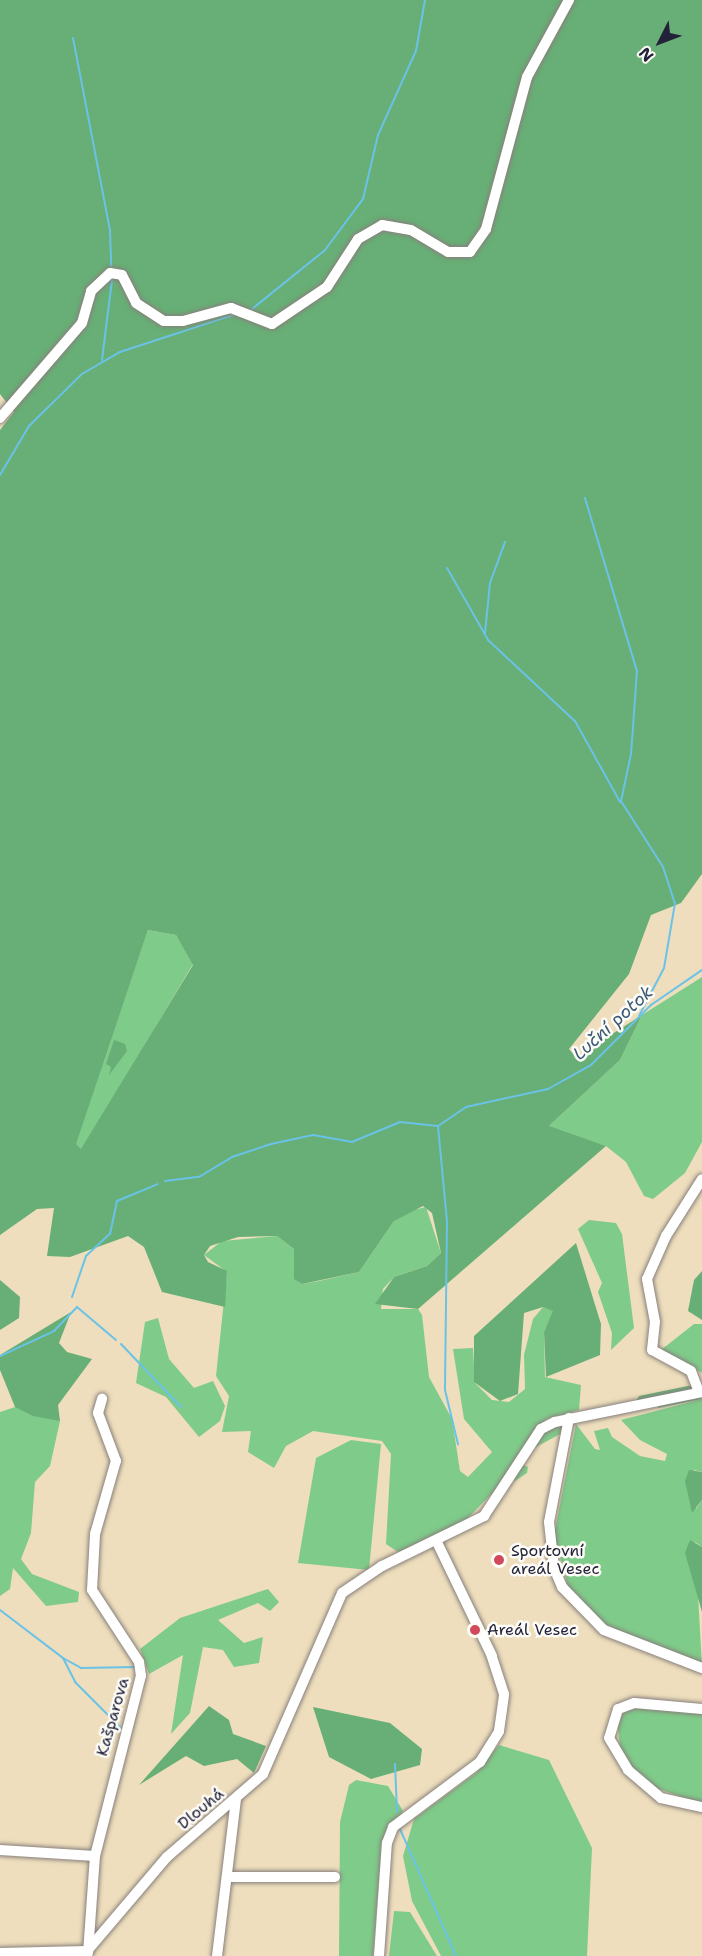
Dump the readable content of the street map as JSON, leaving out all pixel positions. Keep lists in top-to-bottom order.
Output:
{
  "streets": {
    "street": ["Kašparova", "Dlouhá"]
  },
  "crossings": [
    ["Kašparova", "Dlouhá"]
  ],
  "water": ["Luční potok"],
  "places": ["Sportovní areál Vesec", "Areál Vesec"],
  "north": "bottom left"
}
